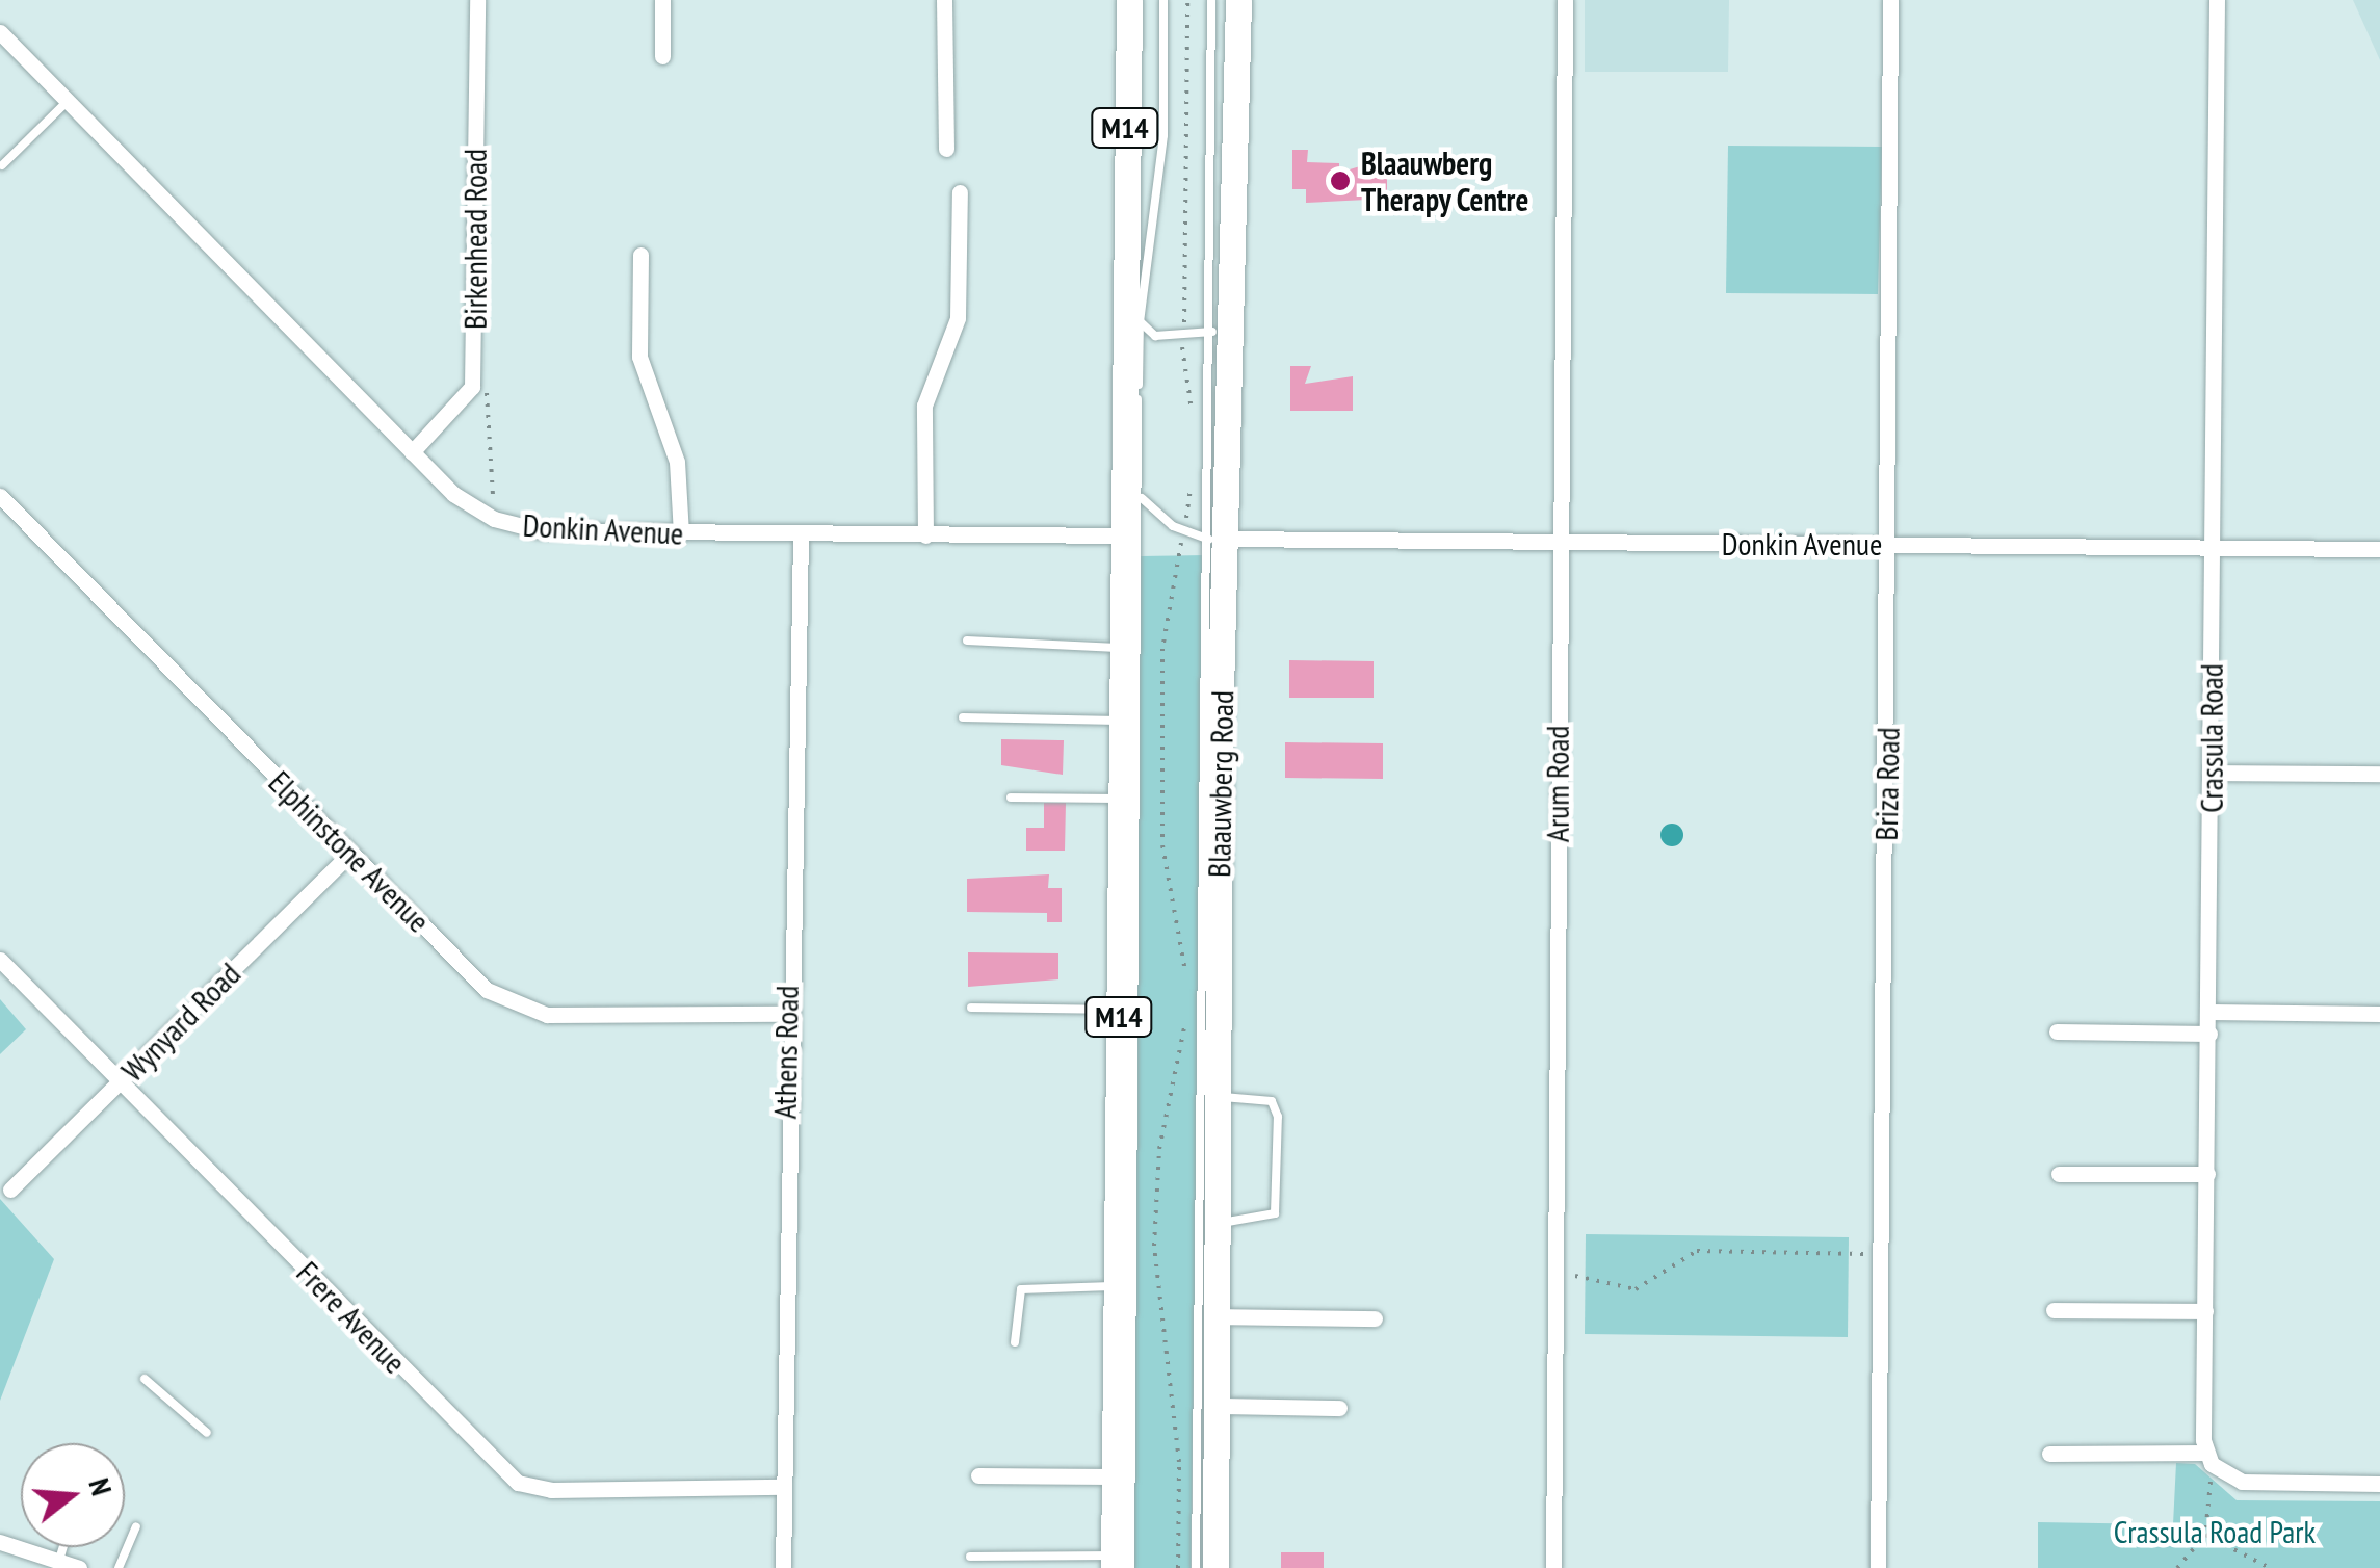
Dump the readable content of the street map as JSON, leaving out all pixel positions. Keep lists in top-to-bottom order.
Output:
{
  "streets": {
    "main road": ["M14", "Blaauwberg Road"],
    "street": [
      "Birkenhead Road",
      "Donkin Avenue",
      "Crassula Road",
      "Arum Road",
      "Briza Road",
      "Elphinstone Avenue",
      "Wynyard Road",
      "Athens Road",
      "Frere Avenue"
    ]
  },
  "crossings": [
    ["M14", "Donkin Avenue"],
    ["Birkenhead Road", "Donkin Avenue"],
    ["Donkin Avenue", "Crassula Road"],
    ["Donkin Avenue", "Blaauwberg Road"],
    ["Donkin Avenue", "Arum Road"],
    ["Donkin Avenue", "Briza Road"],
    ["Donkin Avenue", "Athens Road"],
    ["Elphinstone Avenue", "Wynyard Road"],
    ["Elphinstone Avenue", "Athens Road"],
    ["Wynyard Road", "Frere Avenue"],
    ["Athens Road", "Frere Avenue"]
  ],
  "parks": ["Crassula Road Park"],
  "places": ["Blaauwberg Therapy Centre"],
  "north": "right"
}
